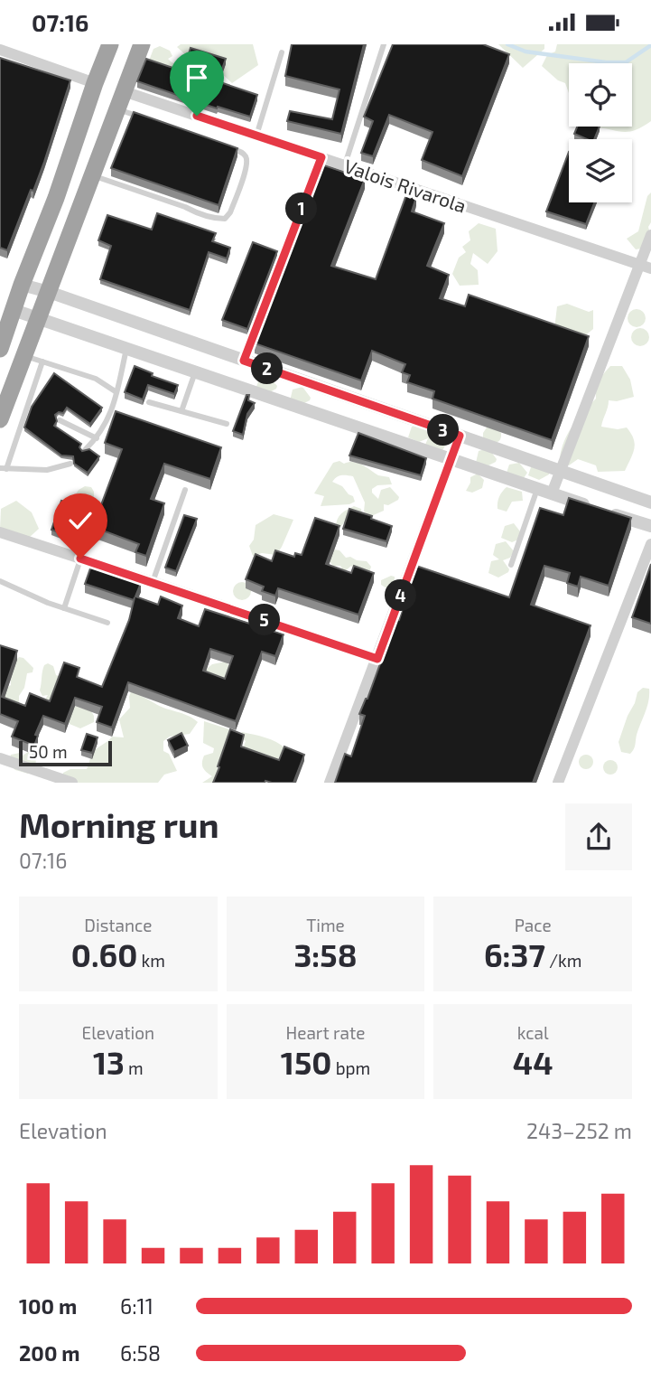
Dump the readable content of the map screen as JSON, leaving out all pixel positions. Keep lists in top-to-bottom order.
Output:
{
  "streets": {
    "street": ["Valois Rivarola"]
  },
  "scale_bar": "50 m",
  "page": {
    "status": "07:16",
    "pins": [
      "1",
      "2",
      "3",
      "4",
      "5"
    ],
    "scale": "50 m",
    "heading": ["Morning run", "07:16"],
    "stats": [
      ["Distance", "0.60 km"],
      ["Time", "3:58"],
      ["Pace", "6:37 /km"],
      ["Elevation", "13 m"],
      ["Heart rate", "150 bpm"],
      ["kcal", "44"]
    ],
    "chart": ["Elevation", "243–252 m"],
    "list": [
      {
        "name": "100 m",
        "note": "6:11"
      },
      {
        "name": "200 m",
        "note": "6:58"
      }
    ]
  }
}
